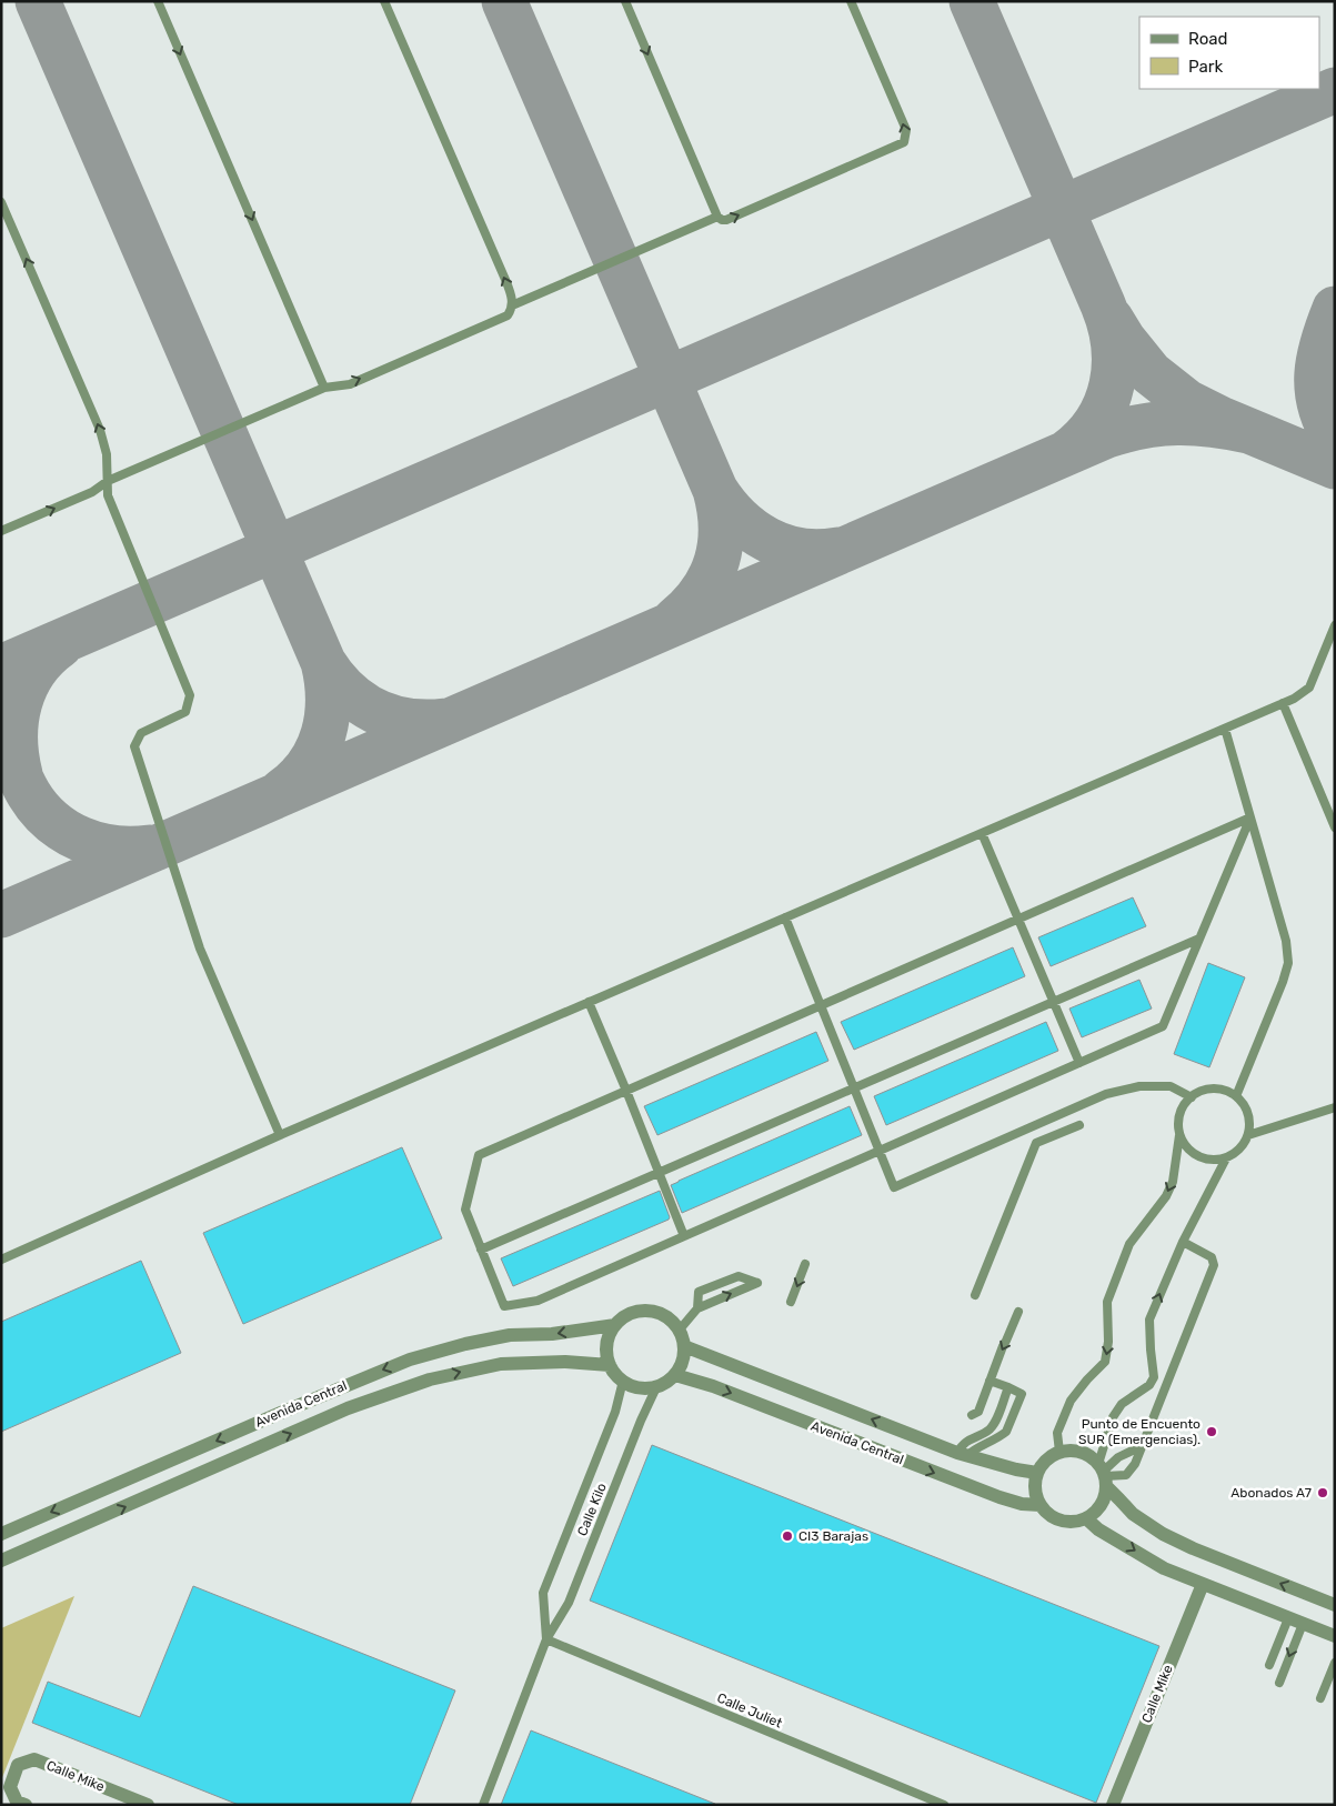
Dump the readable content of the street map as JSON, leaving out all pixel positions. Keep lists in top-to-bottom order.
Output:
{
  "streets": {
    "street": ["Avenida Central", "Calle Mike"],
    "lane": ["Calle Kilo", "Calle Juliet"]
  },
  "crossings": [
    ["Avenida Central", "Calle Kilo"],
    ["Calle Kilo", "Calle Juliet"]
  ],
  "places": ["Punto de Encuento SUR (Emergencias).", "Abonados A7", "CI3 Barajas"],
  "legend": ["Road", "Park"]
}
